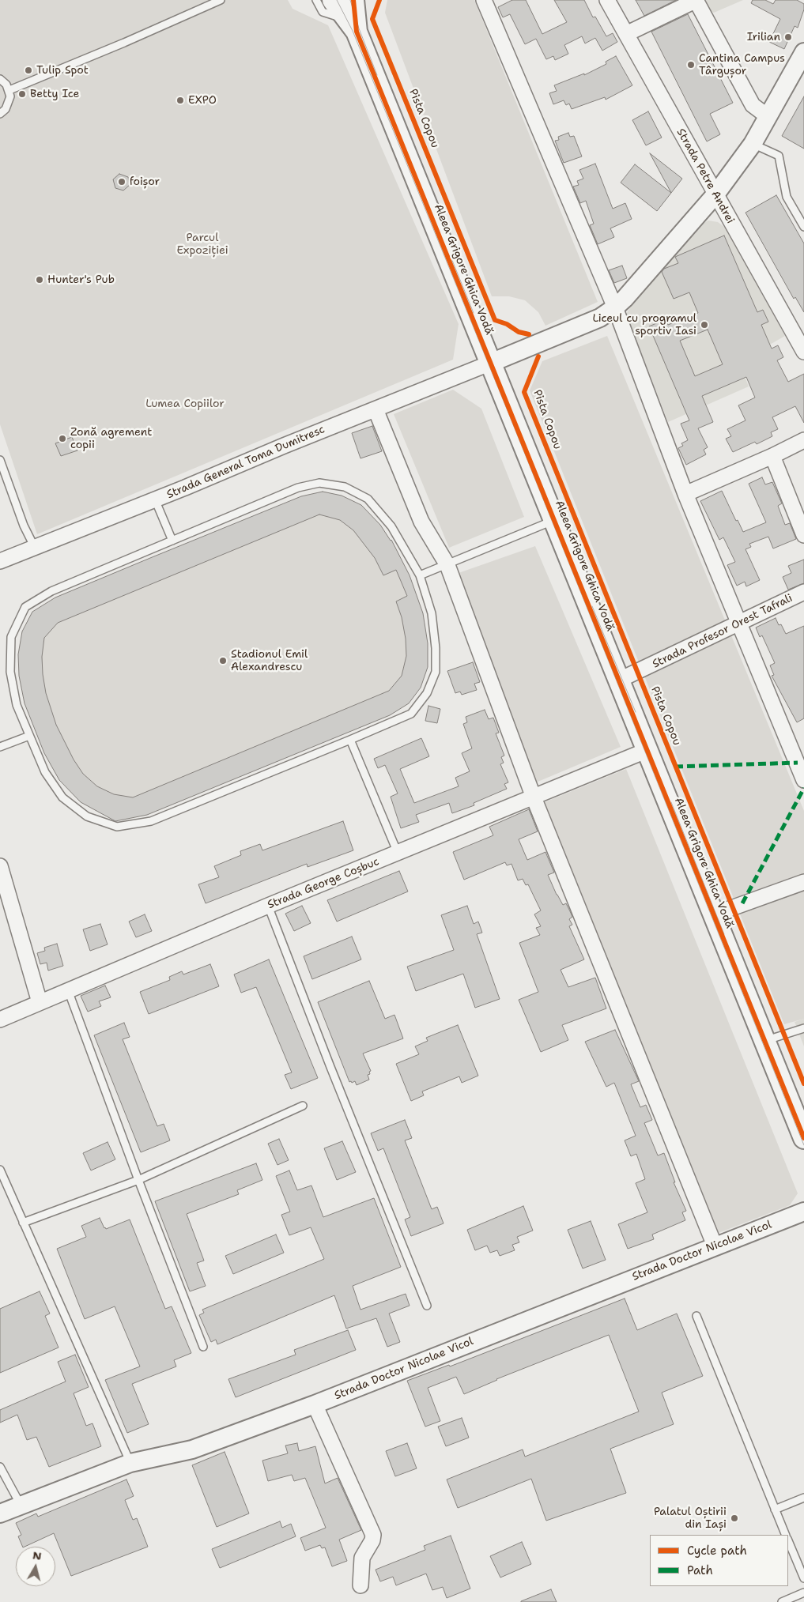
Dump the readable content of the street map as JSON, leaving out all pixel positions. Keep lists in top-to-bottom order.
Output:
{
  "streets": {
    "main road": ["Aleea Grigore Ghica Vodă"],
    "street": [
      "Strada Petre Andrei",
      "Strada General Toma Dumitresc",
      "Strada Profesor Orest Tafrali",
      "Strada George Coșbuc",
      "Strada Doctor Nicolae Vicol"
    ],
    "cycle path": ["Pista Copou"]
  },
  "crossings": [
    ["Aleea Grigore Ghica Vodă", "Strada General Toma Dumitresc"],
    ["Aleea Grigore Ghica Vodă", "Strada Profesor Orest Tafrali"],
    ["Aleea Grigore Ghica Vodă", "Strada George Coșbuc"]
  ],
  "parks": ["Parcul Expoziției", "Lumea Copiilor"],
  "places": [
    "Irilian",
    "Cantina Campus Târgușor",
    "Tulip Spot",
    "Betty Ice",
    "EXPO",
    "foișor",
    "Hunter's Pub",
    "Liceul cu programul sportiv Iasi",
    "Zonă agrement copii",
    "Stadionul Emil Alexandrescu",
    "Palatul Oștirii din Iași"
  ],
  "legend": ["Cycle path", "Path"],
  "north": "top"
}
